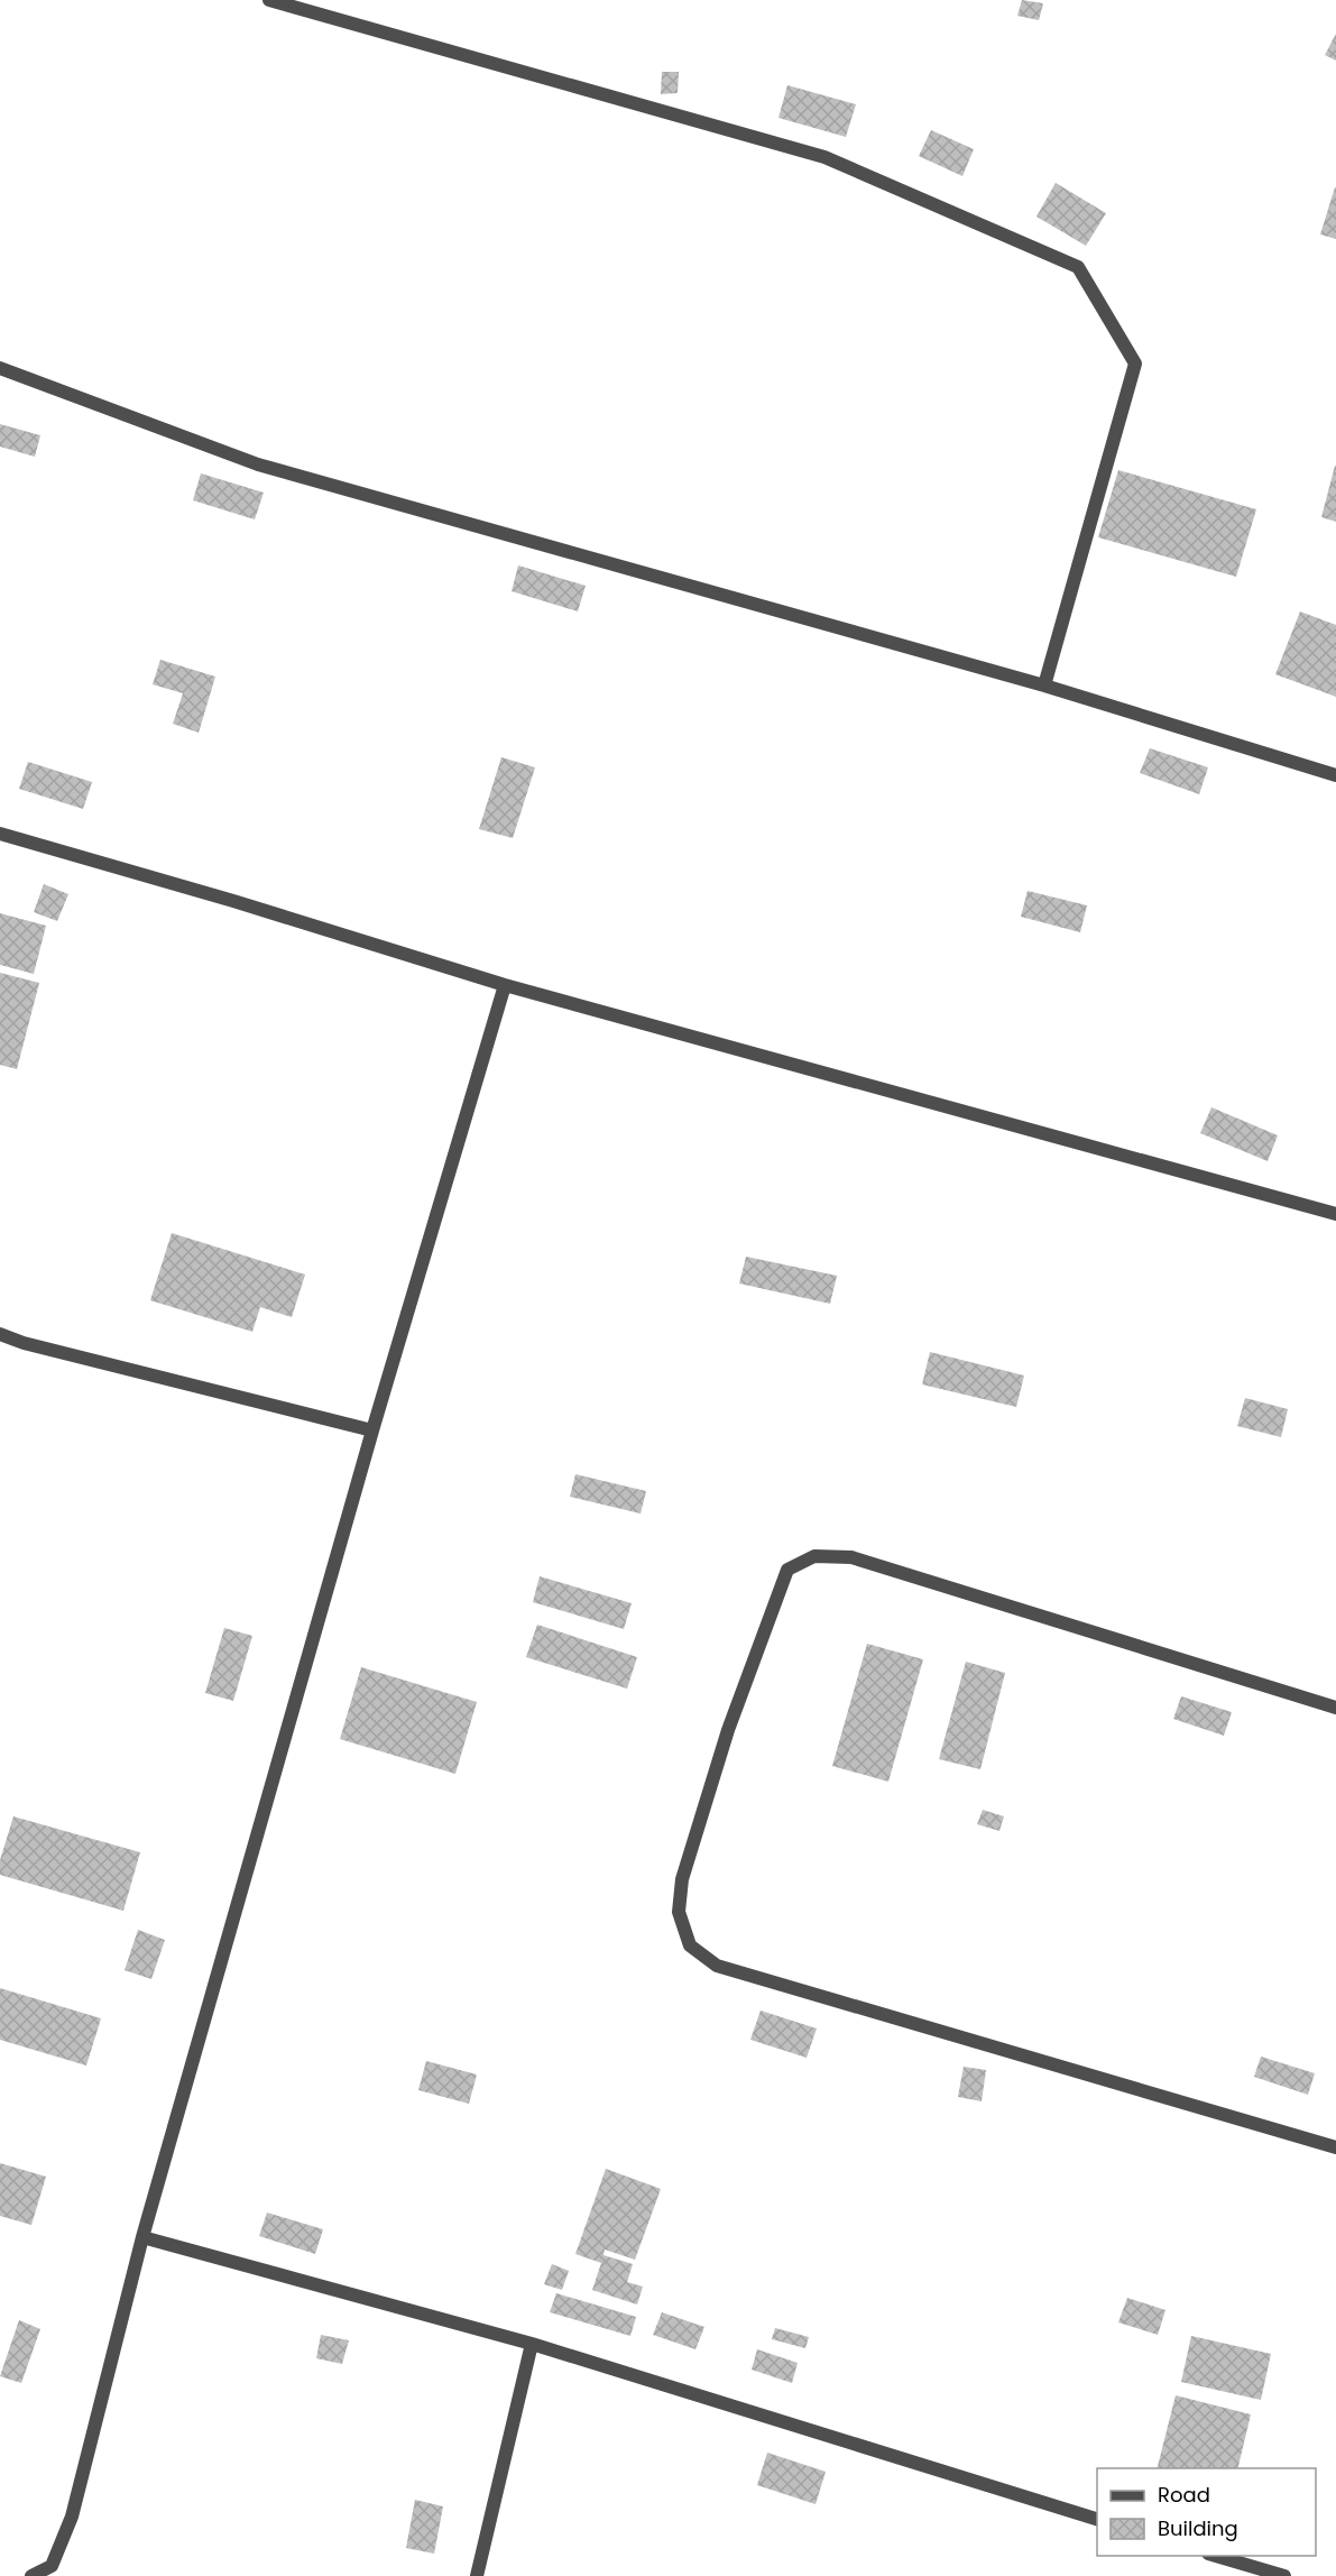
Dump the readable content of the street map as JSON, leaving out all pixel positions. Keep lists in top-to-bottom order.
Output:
{
  "legend": ["Road", "Building"]
}
